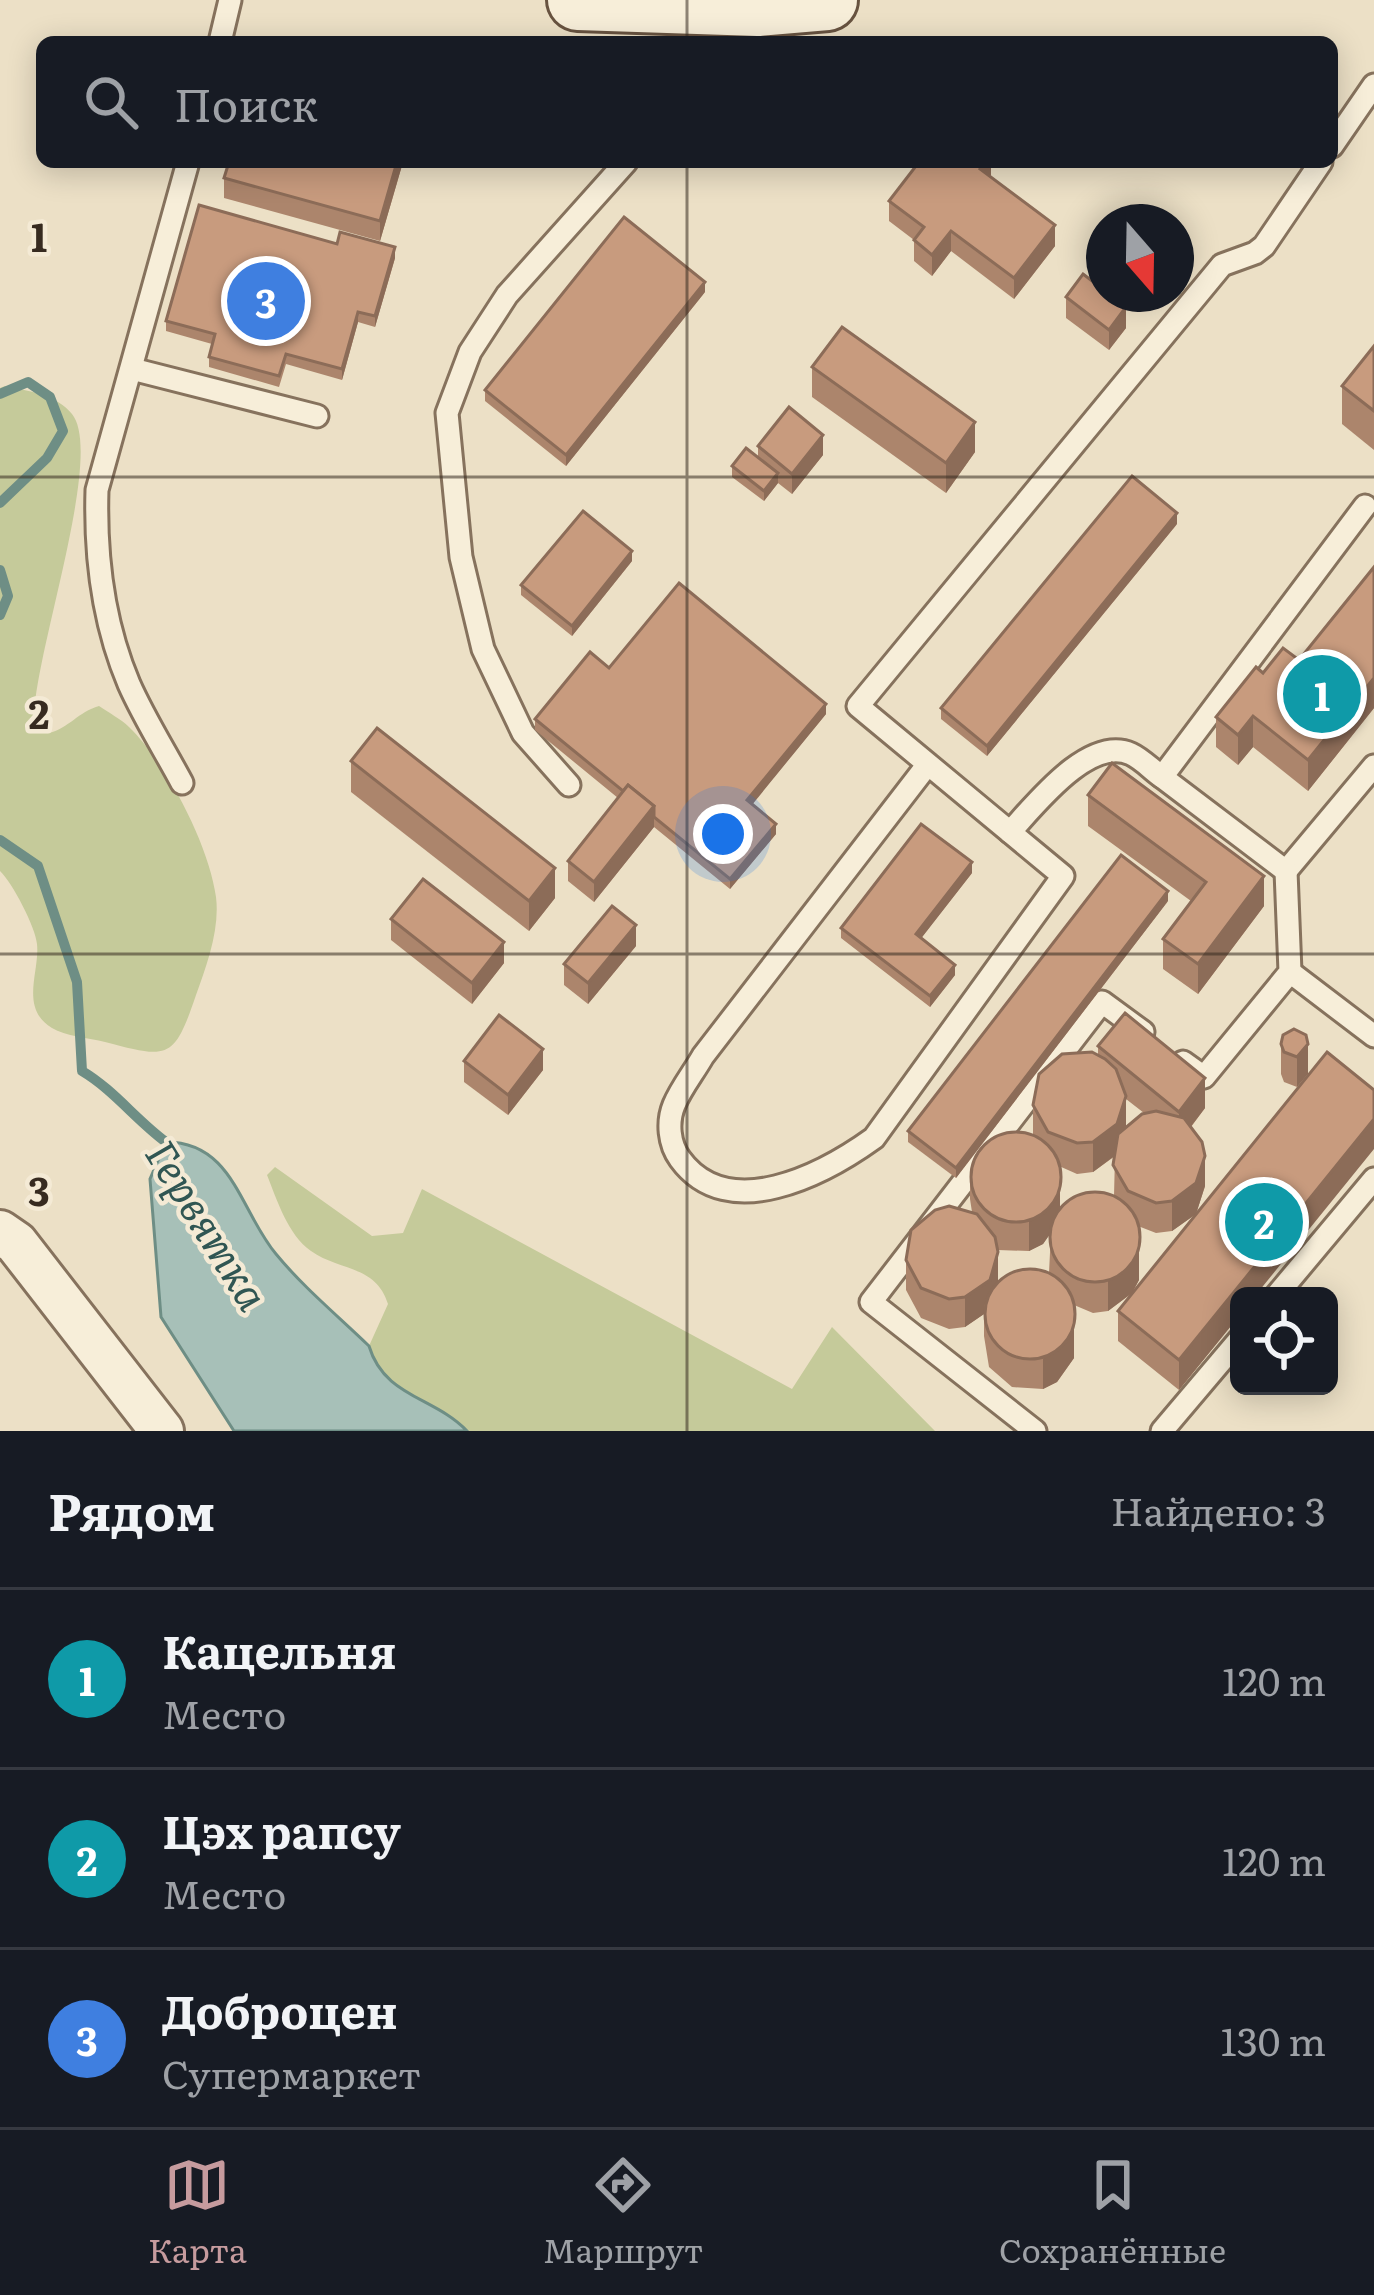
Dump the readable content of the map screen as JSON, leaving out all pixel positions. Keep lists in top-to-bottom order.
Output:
{
  "water": ["Гервятка"],
  "north": "bottom",
  "page": {
    "search": "Поиск",
    "pins": ["3", "1", "2"],
    "heading": ["Рядом", "Найдено: 3"],
    "list": [
      {
        "mark": "1",
        "name": "Кацельня",
        "note": "Место",
        "value": "120 m"
      },
      {
        "mark": "2",
        "name": "Цэх рапсу",
        "note": "Место",
        "value": "120 m"
      },
      {
        "mark": "3",
        "name": "Доброцен",
        "note": "Супермаркет",
        "value": "130 m"
      }
    ],
    "nav": ["Карта", "Маршрут", "Сохранённые"]
  },
  "grid": {
    "rows": ["1", "2", "3"]
  }
}
